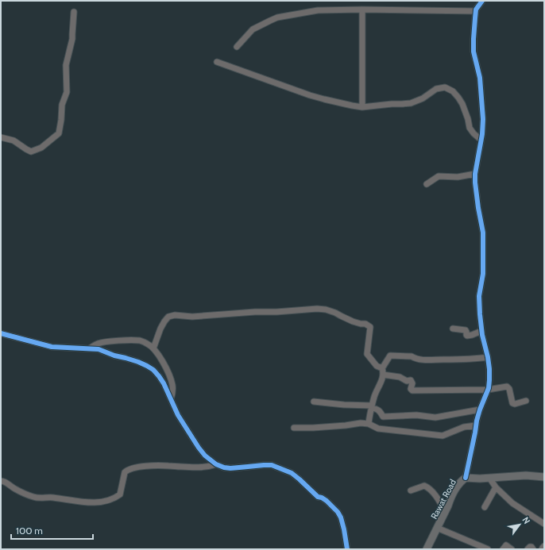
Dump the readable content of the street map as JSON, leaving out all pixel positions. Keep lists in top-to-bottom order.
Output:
{
  "streets": {
    "main road": ["Rawat Road"]
  },
  "scale_bar": "100 m",
  "north": "top right"
}
